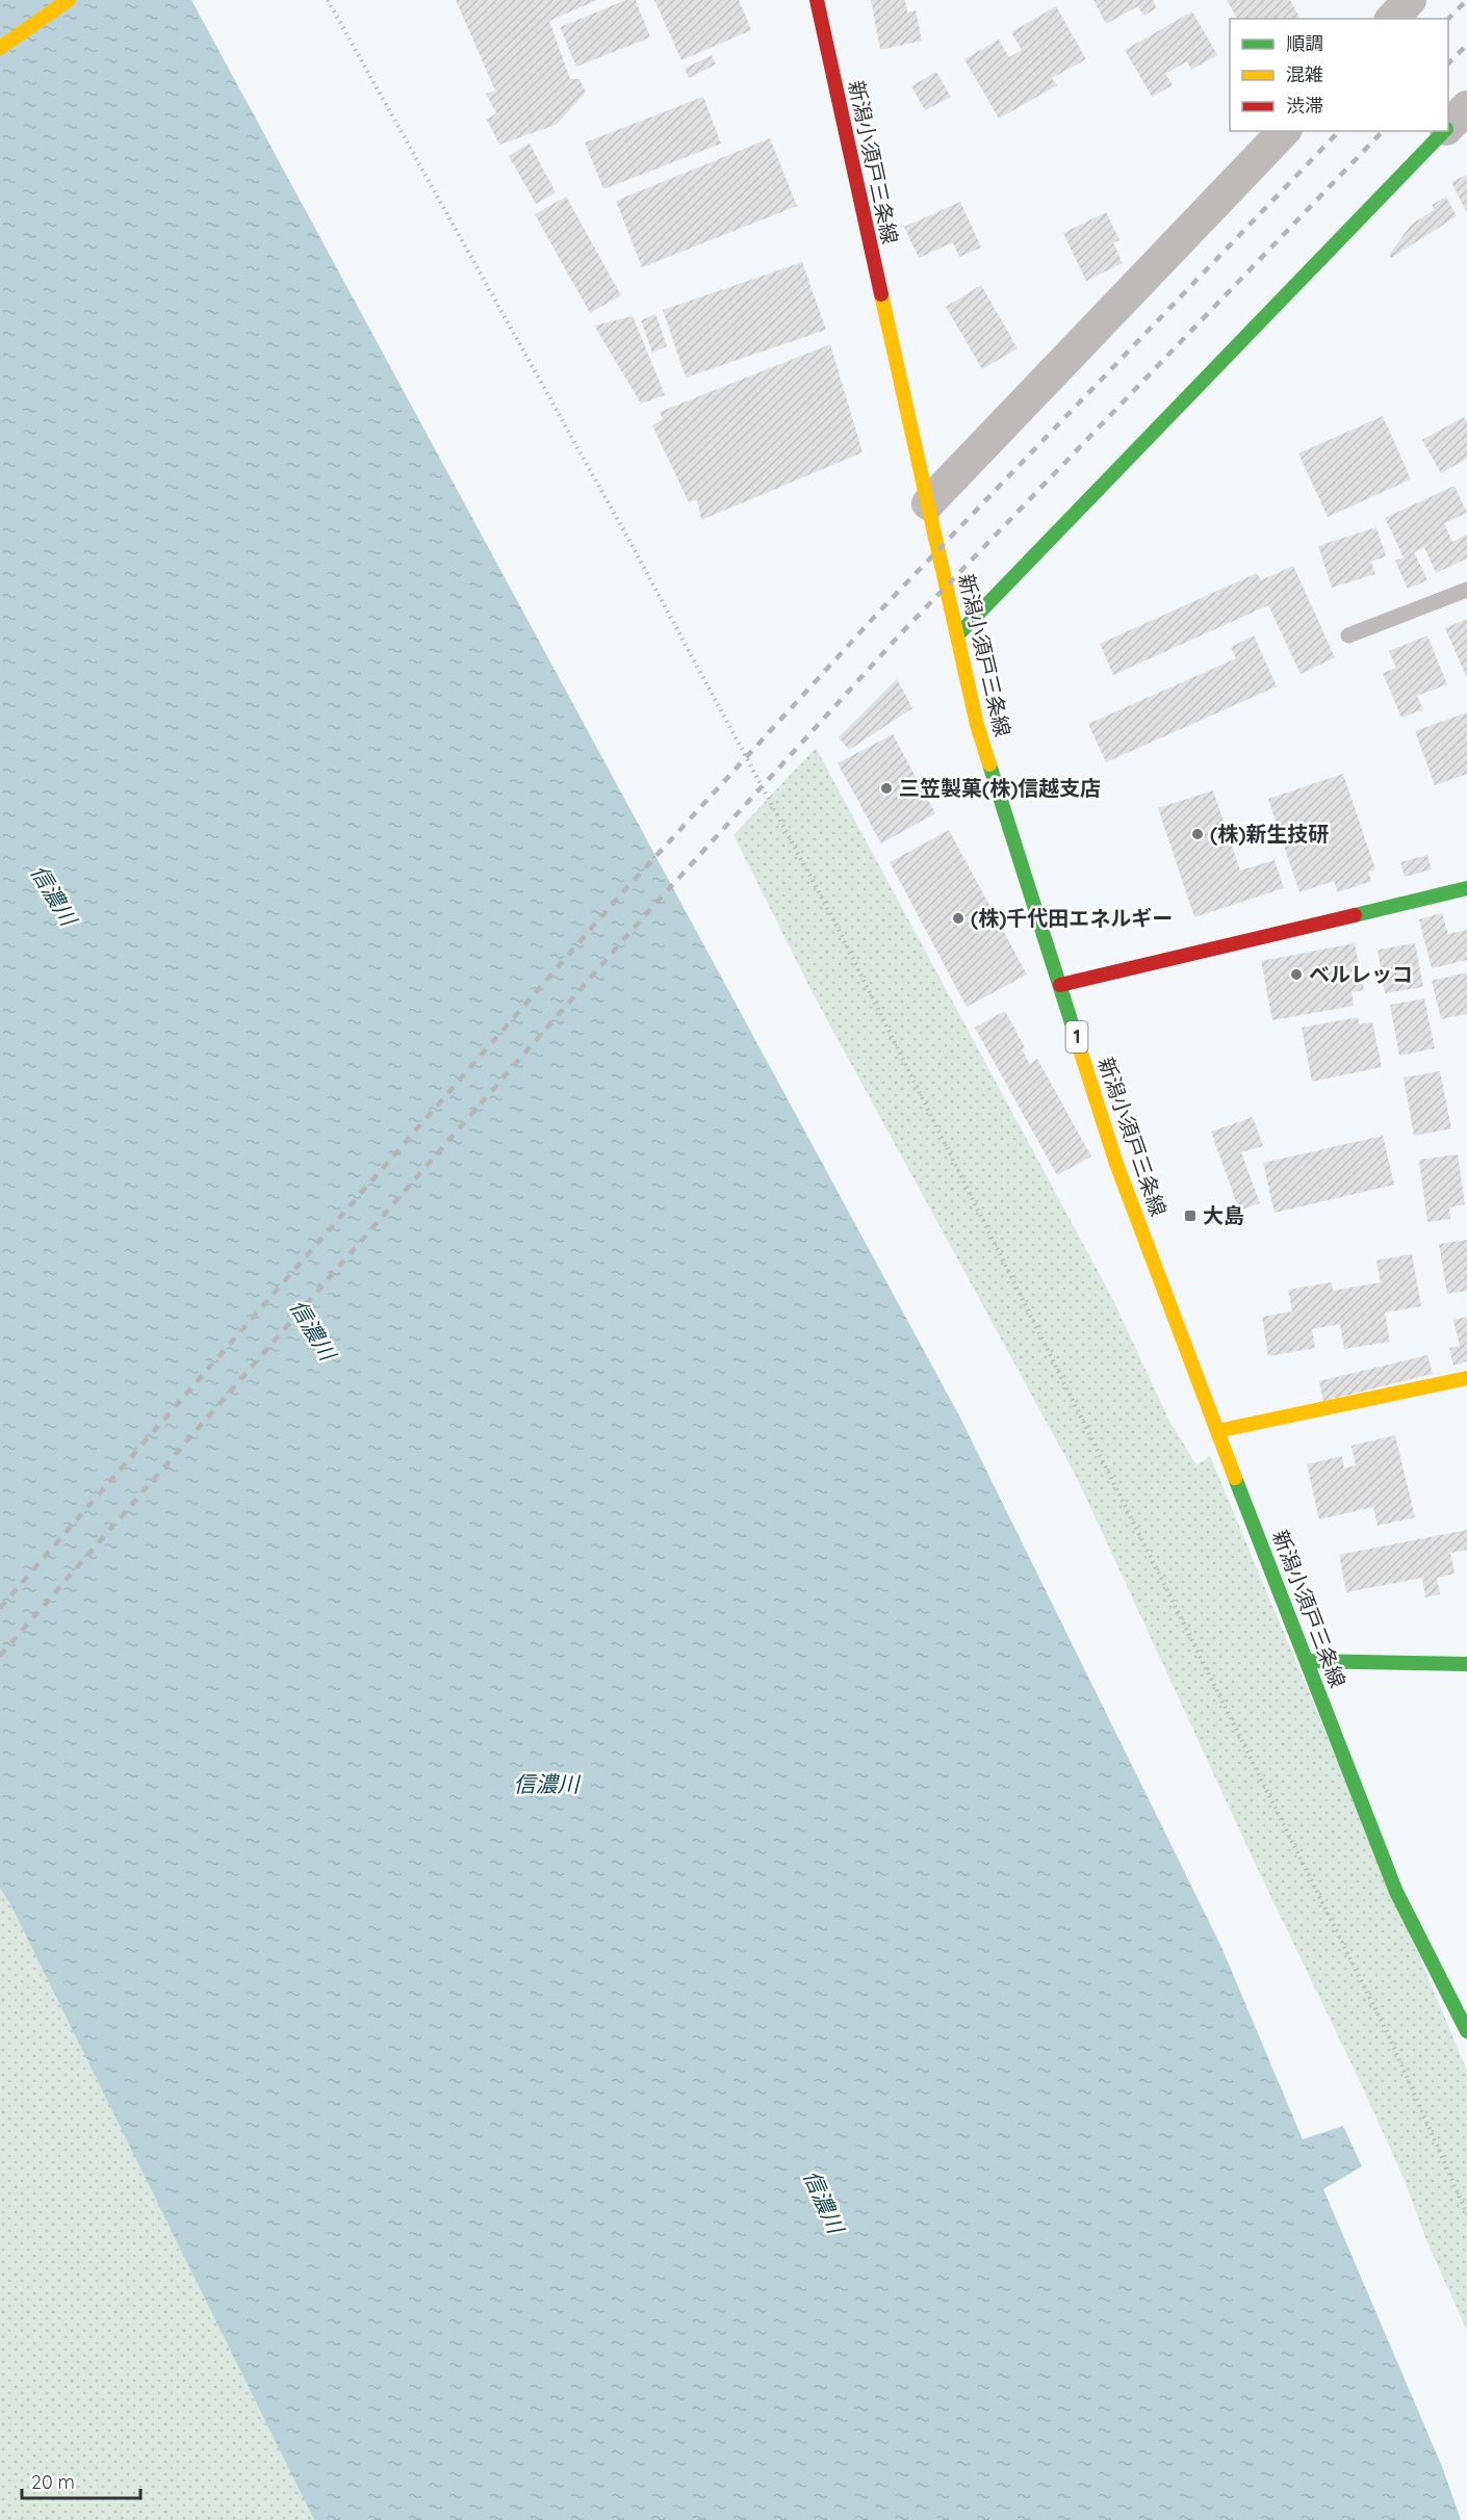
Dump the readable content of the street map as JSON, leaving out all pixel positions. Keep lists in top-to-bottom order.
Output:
{
  "streets": {
    "main road": ["新潟小須戸三条線", "1"]
  },
  "water": ["信濃川"],
  "places": {
    "other": [
      "三笠製菓(株)信越支店",
      "(株)新生技研",
      "(株)千代田エネルギー",
      "ベルレッコ"
    ],
    "transit": ["大島"]
  },
  "legend": ["順調", "混雑", "渋滞"],
  "scale_bar": "20 m"
}
